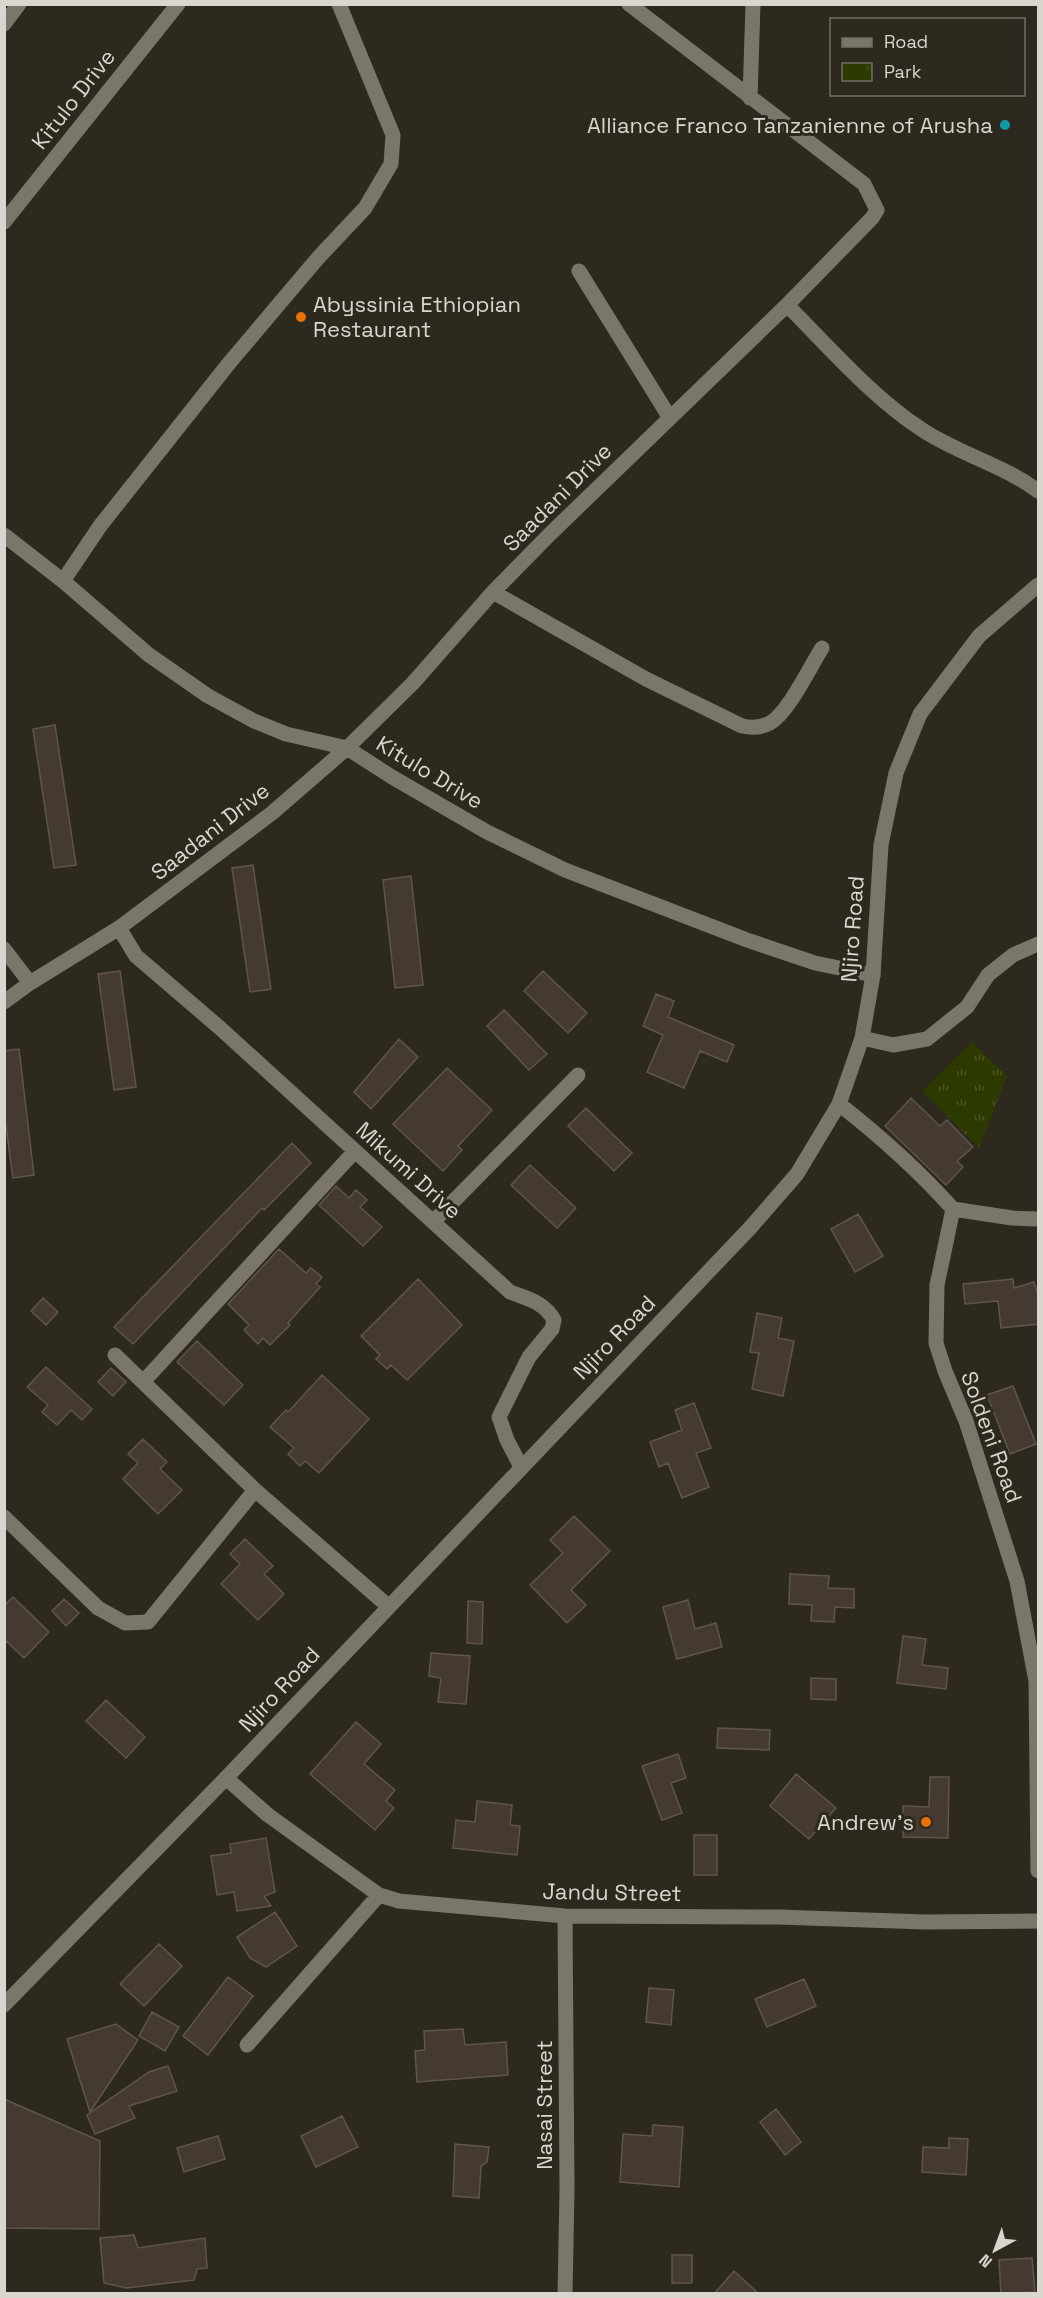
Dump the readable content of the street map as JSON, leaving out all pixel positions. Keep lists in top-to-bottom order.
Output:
{
  "streets": {
    "street": [
      "Kitulo Drive",
      "Saadani Drive",
      "Njiro Road",
      "Mikumi Drive",
      "Soldeni Road",
      "Jandu Street",
      "Nasai Street"
    ]
  },
  "crossings": [
    ["Kitulo Drive", "Saadani Drive"],
    ["Kitulo Drive", "Njiro Road"],
    ["Saadani Drive", "Mikumi Drive"],
    ["Njiro Road", "Mikumi Drive"],
    ["Njiro Road", "Jandu Street"],
    ["Jandu Street", "Nasai Street"]
  ],
  "places": ["Alliance Franco Tanzanienne of Arusha", "Abyssinia Ethiopian Restaurant", "Andrew's"],
  "legend": ["Road", "Park"],
  "north": "bottom left"
}
